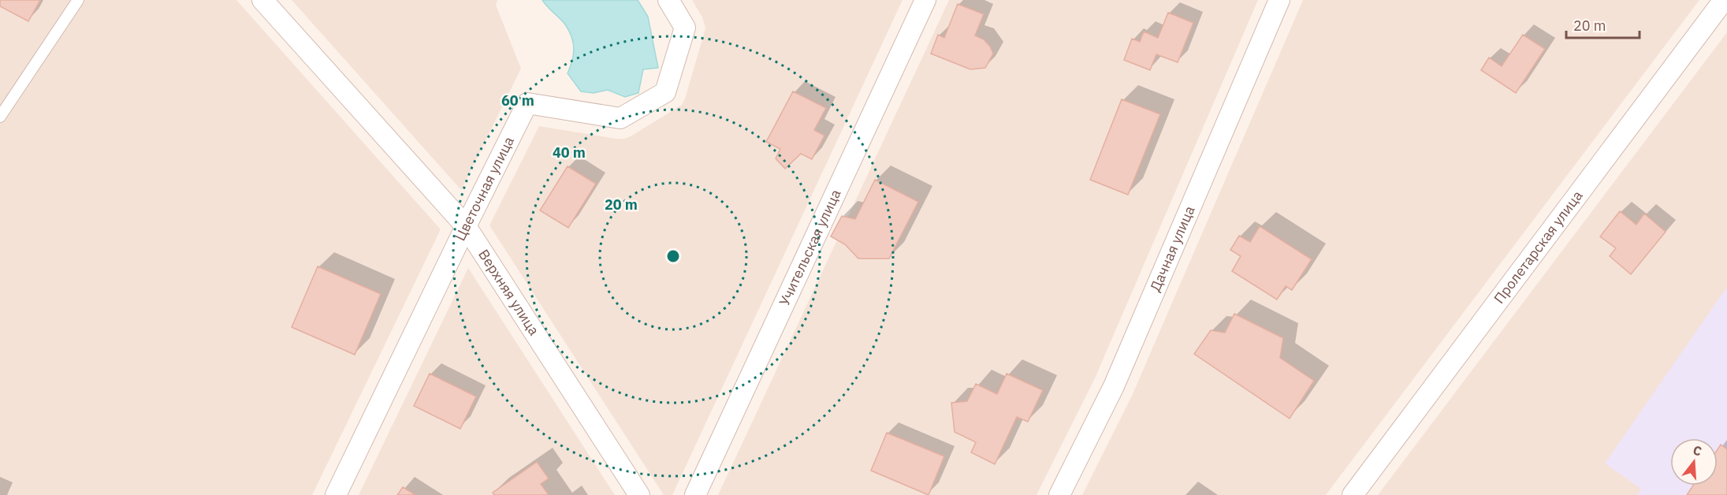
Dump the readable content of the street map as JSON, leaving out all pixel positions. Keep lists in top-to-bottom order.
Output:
{
  "streets": {
    "street": [
      "Цветочная улица",
      "Учительская улица",
      "Пролетарская улица",
      "Дачная улица",
      "Верхняя улица"
    ]
  },
  "crossings": [
    ["Цветочная улица", "Верхняя улица"]
  ],
  "scale_bar": "20 m",
  "north": "top",
  "rings": ["60 m", "40 m", "20 m"]
}
